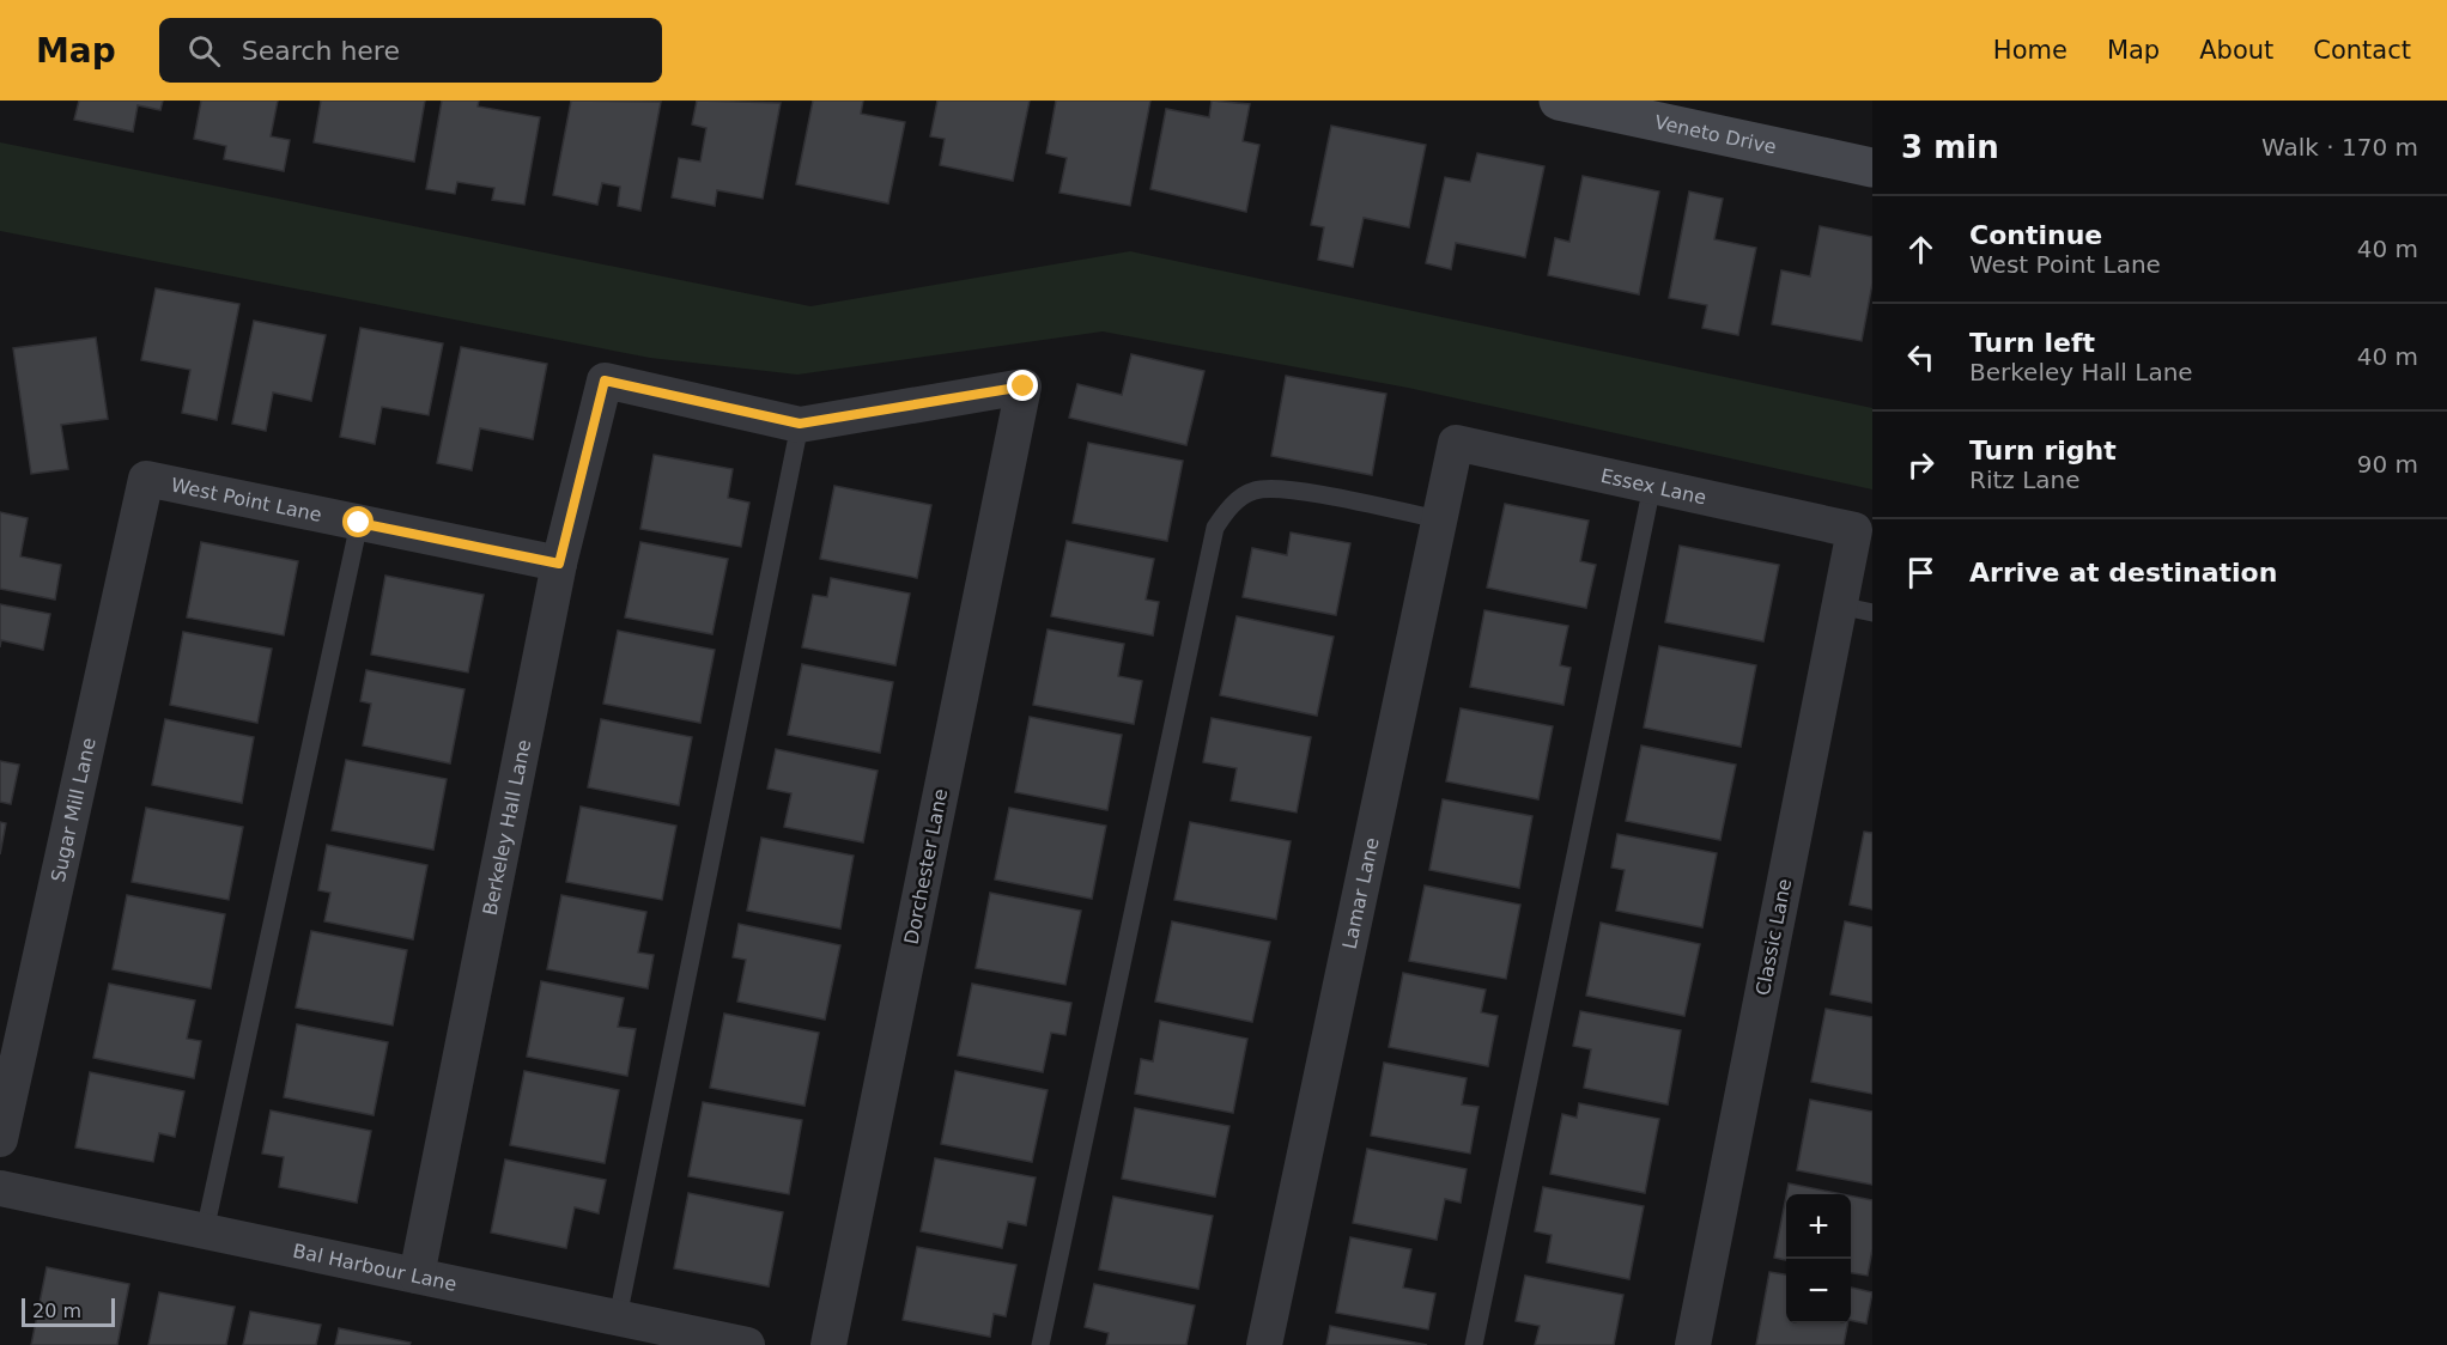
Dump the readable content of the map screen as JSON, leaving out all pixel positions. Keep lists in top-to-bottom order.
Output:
{
  "streets": {
    "street": [
      "Veneto Drive",
      "Essex Lane",
      "West Point Lane",
      "Sugar Mill Lane",
      "Berkeley Hall Lane",
      "Dorchester Lane",
      "Lamar Lane",
      "Classic Lane",
      "Bal Harbour Lane"
    ]
  },
  "crossings": [
    ["Essex Lane", "Lamar Lane"],
    ["Essex Lane", "Classic Lane"],
    ["West Point Lane", "Sugar Mill Lane"],
    ["West Point Lane", "Berkeley Hall Lane"],
    ["Berkeley Hall Lane", "Dorchester Lane"],
    ["Berkeley Hall Lane", "Bal Harbour Lane"]
  ],
  "scale_bar": "20 m",
  "page": {
    "header": "Map",
    "search": "Search here",
    "nav": [
      "Home",
      "Map",
      "About",
      "Contact"
    ],
    "heading": ["3 min", "Walk · 170 m"],
    "list": [
      ["Continue", "West Point Lane", "40 m"],
      ["Turn left", "Berkeley Hall Lane", "40 m"],
      ["Turn right", "Ritz Lane", "90 m"],
      "Arrive at destination"
    ],
    "map_buttons": ["+", "−"],
    "scale": "20 m"
  }
}
